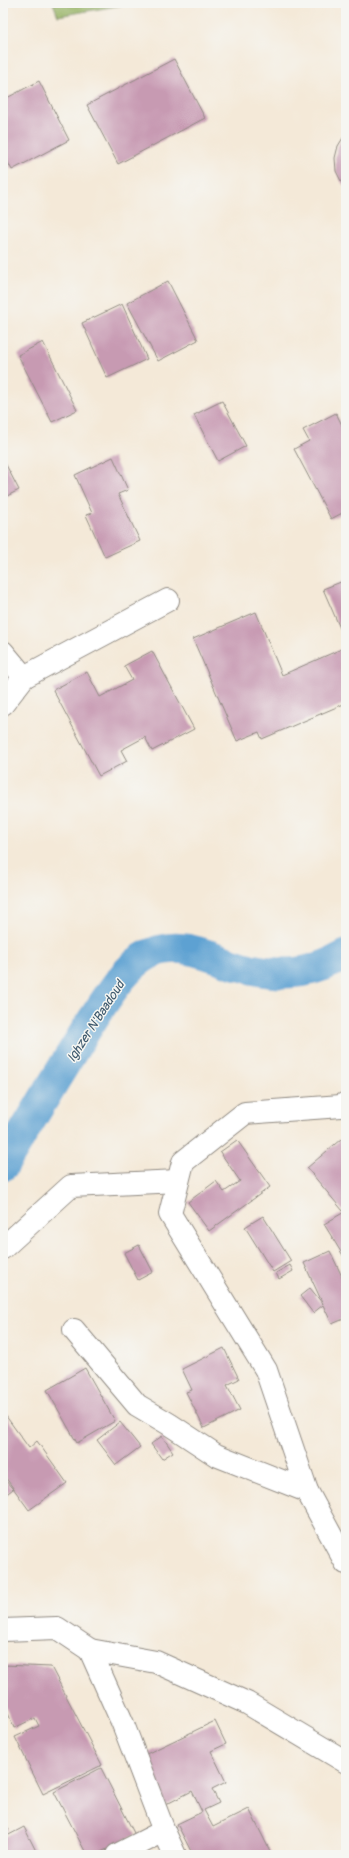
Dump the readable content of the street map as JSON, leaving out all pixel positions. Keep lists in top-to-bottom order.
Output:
{
  "water": ["Ighzer N'Baadoud"]
}
